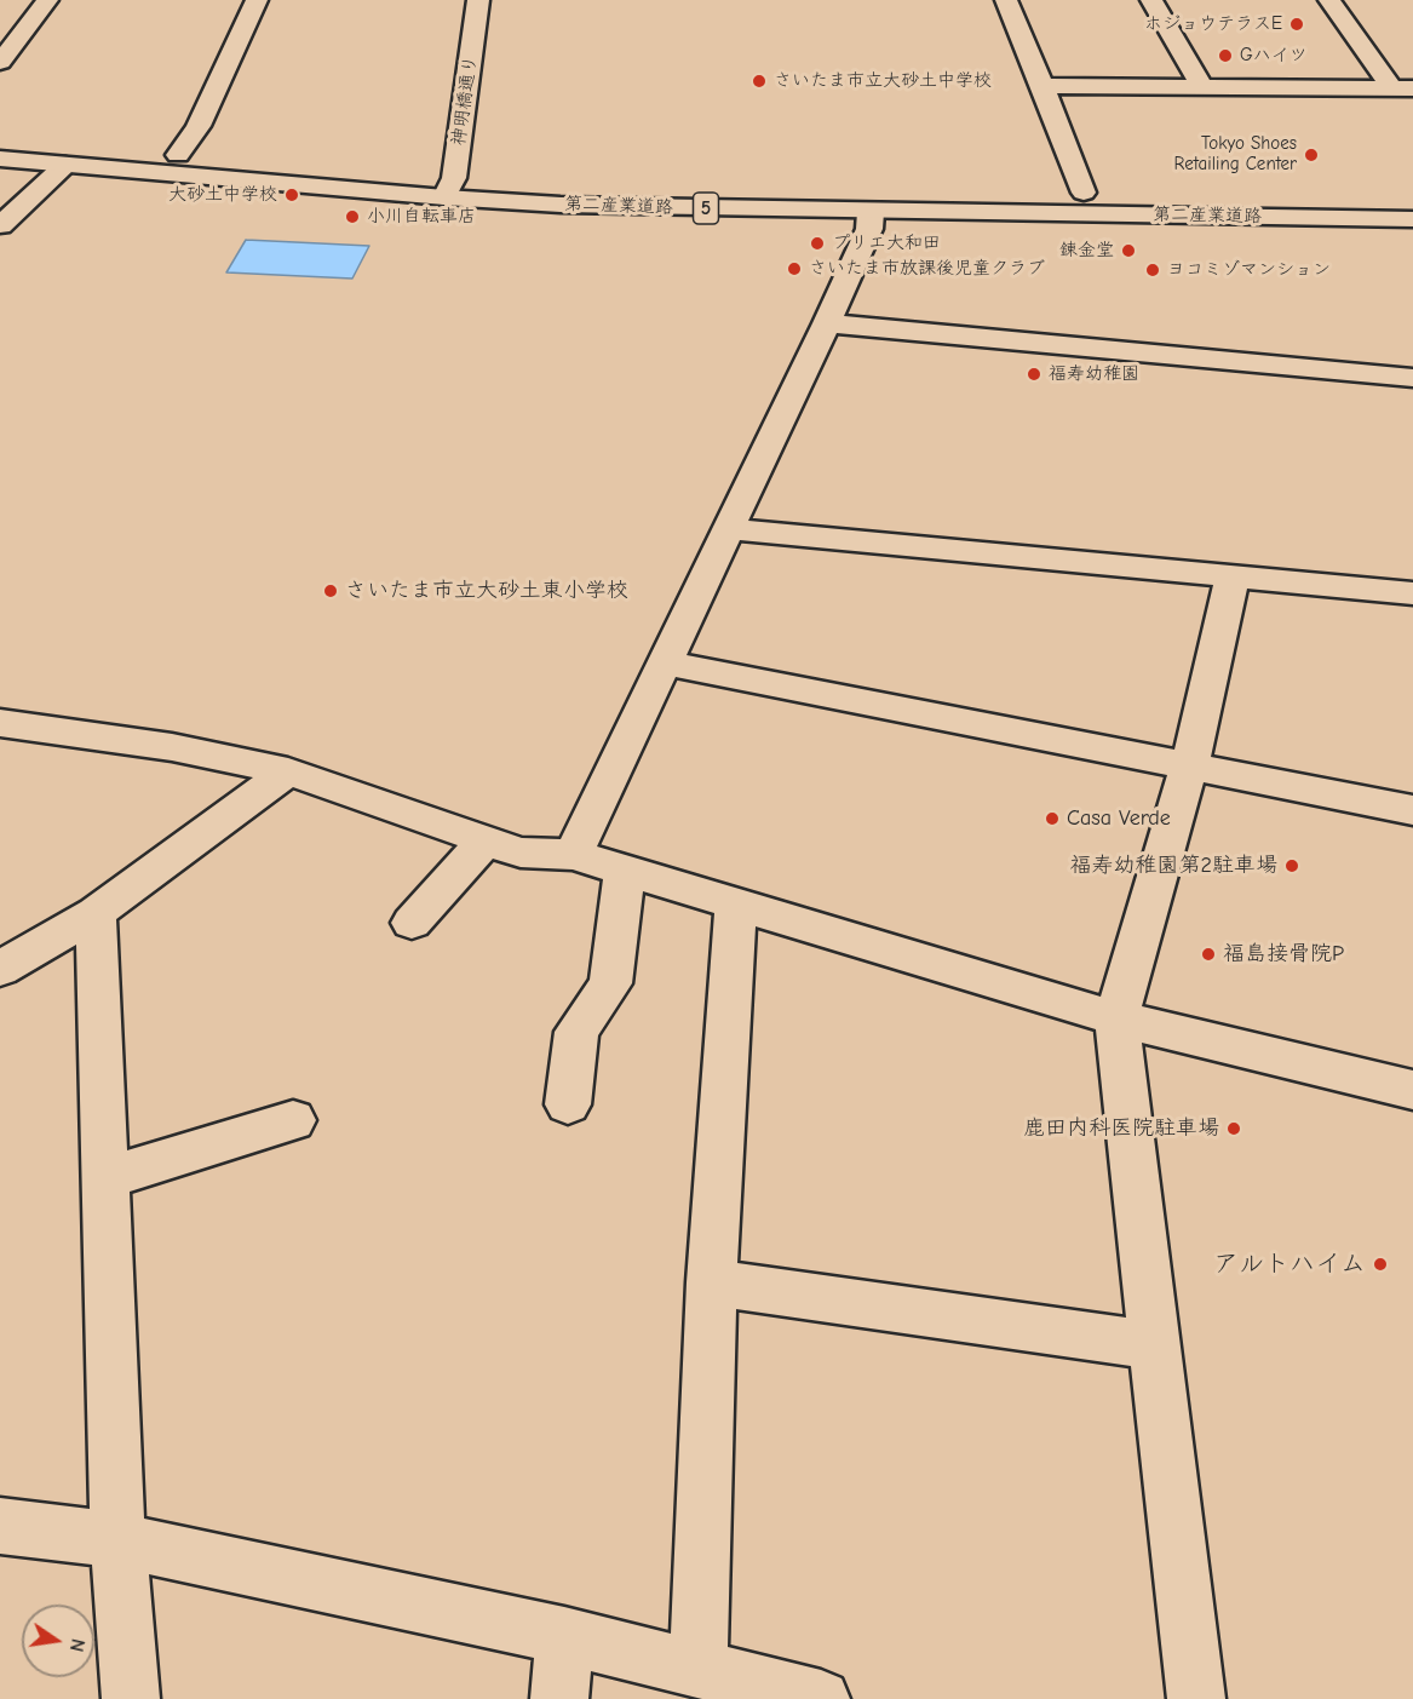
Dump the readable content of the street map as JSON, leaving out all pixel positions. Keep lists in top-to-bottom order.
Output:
{
  "streets": {
    "street": ["神明橋通り", "第二産業道路", "5"]
  },
  "crossings": [
    ["神明橋通り", "第二産業道路"]
  ],
  "places": [
    "ホジョウテラスE",
    "Gハイツ",
    "さいたま市立大砂土中学校",
    "Tokyo Shoes Retailing Center",
    "大砂土中学校",
    "小川自転車店",
    "プリエ大和田",
    "錬金堂",
    "さいたま市放課後児童クラブ",
    "ヨコミゾマンション",
    "福寿幼稚園",
    "さいたま市立大砂土東小学校",
    "Casa Verde",
    "福寿幼稚園第2駐車場",
    "福島接骨院P",
    "鹿田内科医院駐車場",
    "アルトハイム"
  ],
  "north": "right"
}
